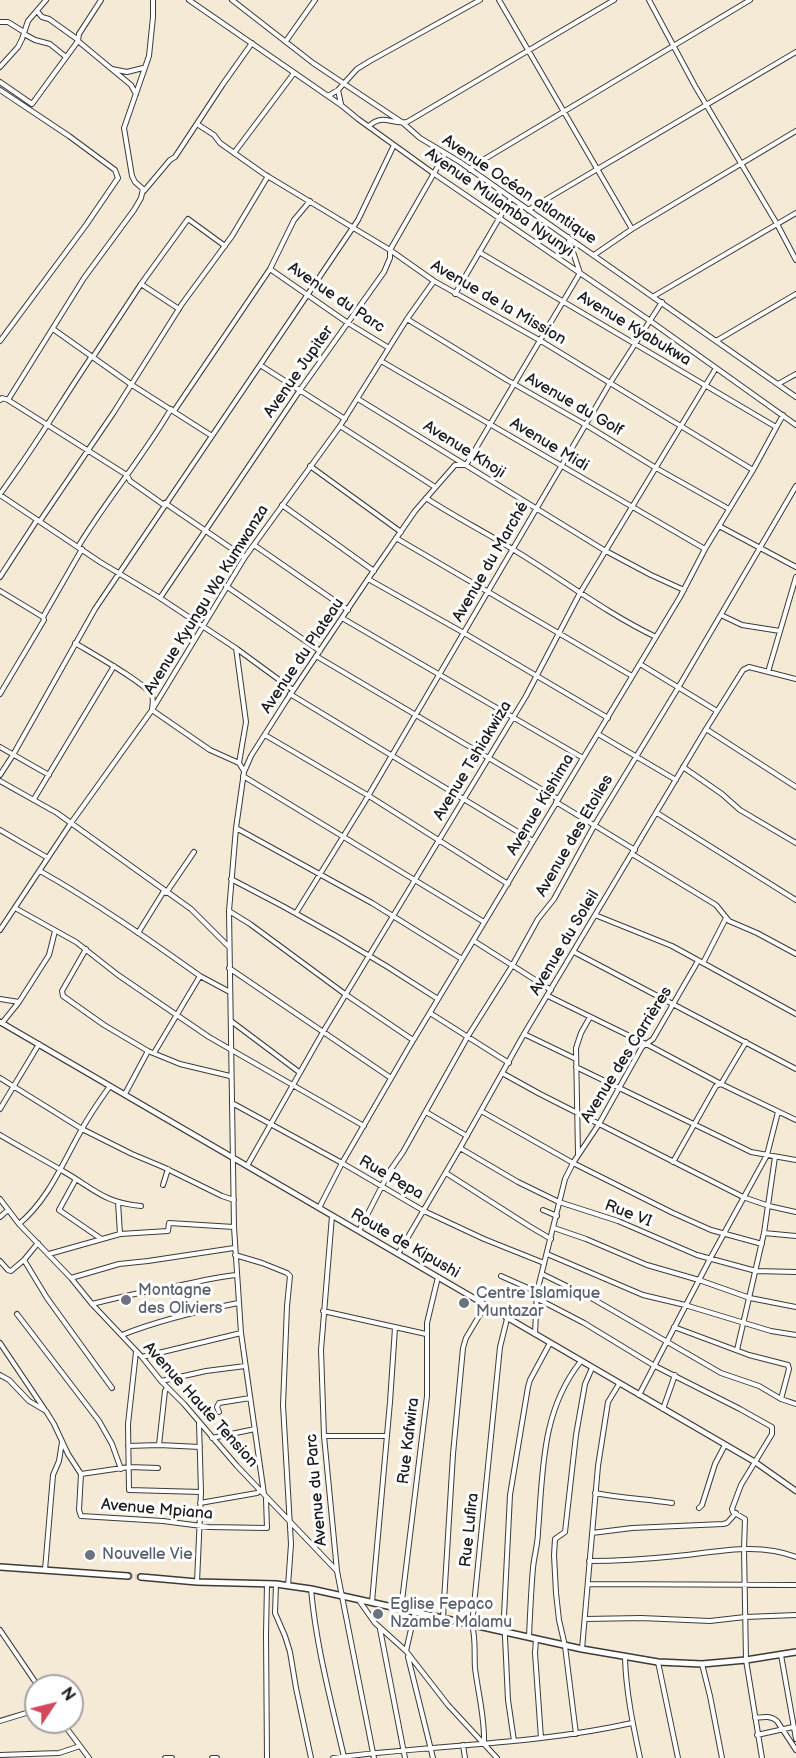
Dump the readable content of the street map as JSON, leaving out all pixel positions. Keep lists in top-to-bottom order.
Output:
{
  "streets": {
    "main road": ["Route de Kipushi"],
    "street": [
      "Avenue Océan atlantique",
      "Avenue Mulamba Nyunyi",
      "Avenue du Parc",
      "Avenue de la Mission",
      "Avenue Kyabukwa",
      "Avenue Jupiter",
      "Avenue du Golf",
      "Avenue Midi",
      "Avenue Khoji",
      "Avenue du Marché",
      "Avenue Kyungu Wa Kumwanza",
      "Avenue du Plateau",
      "Avenue Tshiakwiza",
      "Avenue Kishima",
      "Avenue des Etoiles",
      "Avenue du Soleil",
      "Avenue des Carrières",
      "Rue Pepa",
      "Rue VI",
      "Avenue Haute Tension",
      "Rue Kafwira",
      "Avenue Mpiana",
      "Rue Lufira"
    ]
  },
  "crossings": [
    ["Avenue Océan atlantique", "Avenue Jupiter"],
    ["Avenue Océan atlantique", "Avenue du Marché"],
    ["Avenue Mulamba Nyunyi", "Avenue Jupiter"],
    ["Avenue Mulamba Nyunyi", "Avenue du Marché"],
    ["Avenue Mulamba Nyunyi", "Avenue du Plateau"],
    ["Avenue Mulamba Nyunyi", "Avenue Tshiakwiza"],
    ["Avenue Mulamba Nyunyi", "Avenue Kishima"],
    ["Avenue du Parc", "Avenue Jupiter"],
    ["Avenue du Parc", "Avenue Kyungu Wa Kumwanza"],
    ["Avenue du Parc", "Route de Kipushi"],
    ["Avenue du Parc", "Avenue Haute Tension"],
    ["Avenue de la Mission", "Avenue Jupiter"],
    ["Avenue de la Mission", "Avenue du Marché"],
    ["Avenue de la Mission", "Avenue Kyungu Wa Kumwanza"],
    ["Avenue de la Mission", "Avenue du Plateau"],
    ["Avenue de la Mission", "Avenue Tshiakwiza"],
    ["Avenue de la Mission", "Avenue Kishima"],
    ["Avenue Kyabukwa", "Avenue du Marché"],
    ["Avenue Kyabukwa", "Avenue du Plateau"],
    ["Avenue Kyabukwa", "Avenue Tshiakwiza"],
    ["Avenue Kyabukwa", "Avenue Kishima"],
    ["Avenue du Golf", "Avenue du Marché"],
    ["Avenue du Golf", "Avenue Kyungu Wa Kumwanza"],
    ["Avenue du Golf", "Avenue du Plateau"],
    ["Avenue du Golf", "Avenue Tshiakwiza"],
    ["Avenue du Golf", "Avenue Kishima"],
    ["Avenue Midi", "Avenue du Marché"],
    ["Avenue Midi", "Avenue Kyungu Wa Kumwanza"],
    ["Avenue Midi", "Avenue du Plateau"],
    ["Avenue Midi", "Avenue Tshiakwiza"],
    ["Avenue Midi", "Avenue Kishima"],
    ["Avenue Khoji", "Avenue du Marché"],
    ["Avenue Khoji", "Avenue Kyungu Wa Kumwanza"],
    ["Avenue Khoji", "Avenue du Plateau"],
    ["Avenue Khoji", "Avenue Tshiakwiza"],
    ["Avenue Khoji", "Avenue Kishima"],
    ["Avenue du Plateau", "Rue Pepa"],
    ["Avenue du Plateau", "Route de Kipushi"],
    ["Avenue du Plateau", "Avenue Haute Tension"],
    ["Avenue du Plateau", "Avenue Mpiana"],
    ["Avenue Tshiakwiza", "Rue Pepa"],
    ["Avenue Tshiakwiza", "Route de Kipushi"],
    ["Avenue Kishima", "Rue Pepa"],
    ["Avenue Kishima", "Route de Kipushi"],
    ["Avenue des Etoiles", "Rue Pepa"],
    ["Avenue des Etoiles", "Route de Kipushi"],
    ["Avenue du Soleil", "Rue Pepa"],
    ["Avenue du Soleil", "Rue VI"],
    ["Avenue du Soleil", "Route de Kipushi"],
    ["Avenue des Carrières", "Rue Pepa"],
    ["Avenue des Carrières", "Rue VI"],
    ["Avenue des Carrières", "Route de Kipushi"],
    ["Route de Kipushi", "Rue Kafwira"],
    ["Route de Kipushi", "Rue Lufira"],
    ["Avenue Haute Tension", "Avenue Mpiana"]
  ],
  "places": [
    "Montagne des Oliviers",
    "Centre Islamique Muntazar",
    "Nouvelle Vie",
    "Eglise Fepaco Nzambe Malamu"
  ],
  "north": "top right"
}
